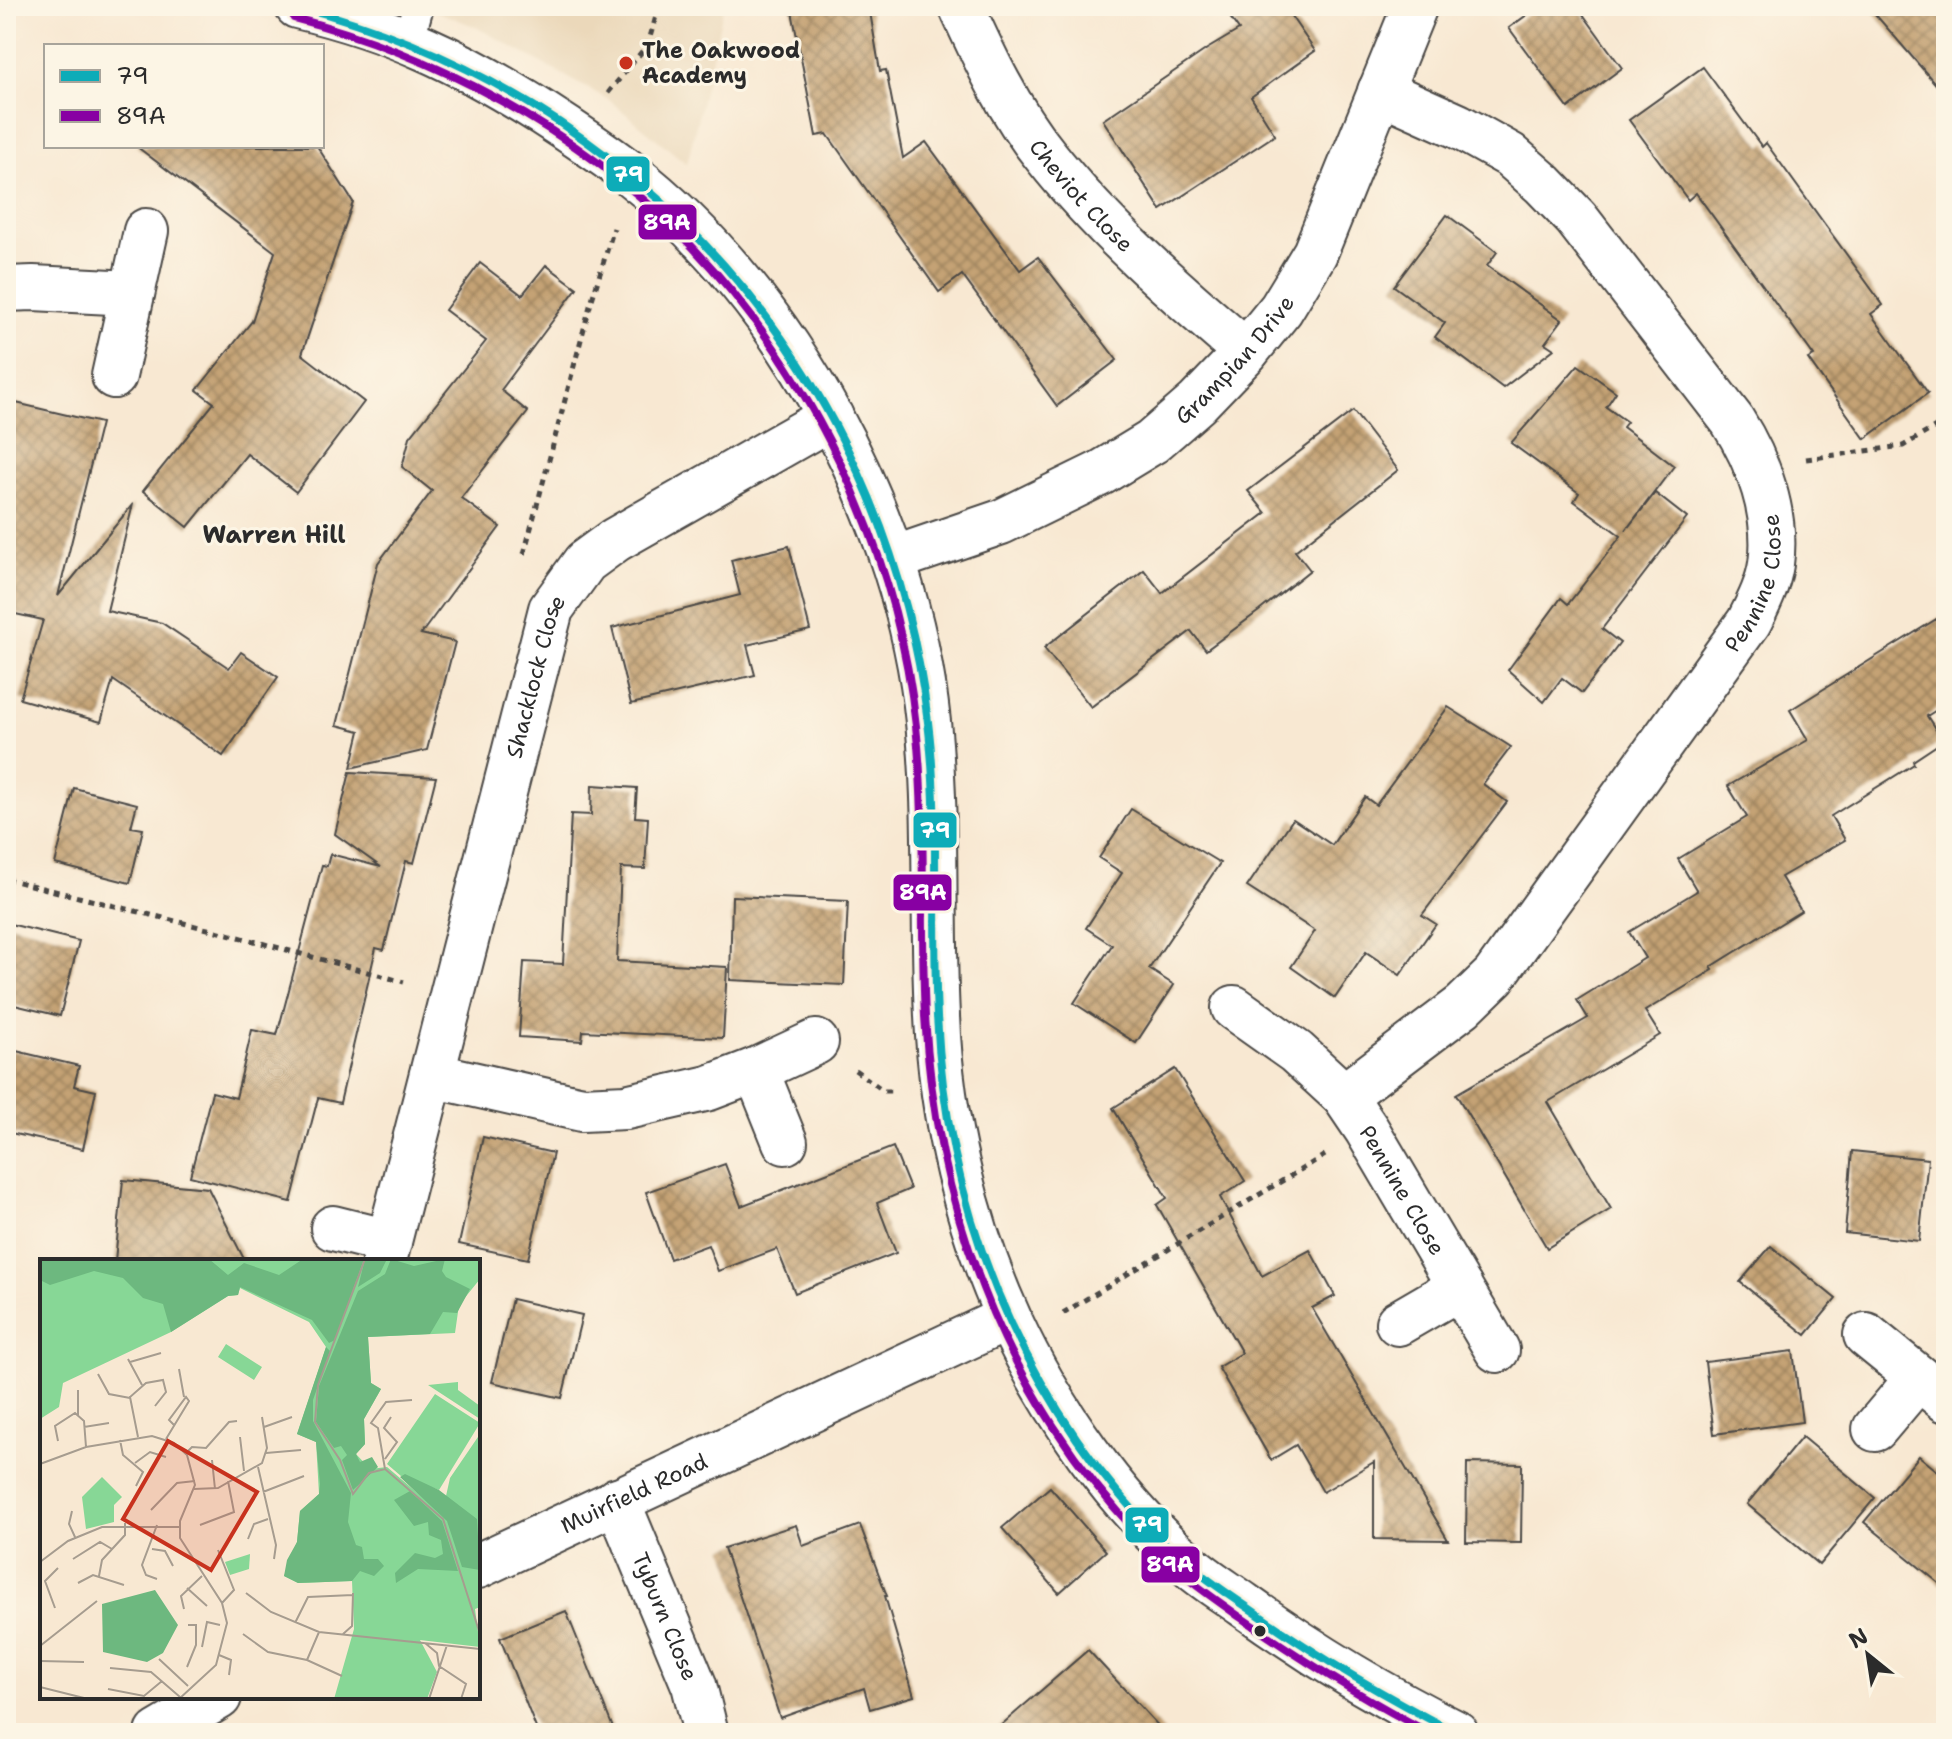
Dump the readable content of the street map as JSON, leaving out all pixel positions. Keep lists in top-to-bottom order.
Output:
{
  "streets": {
    "street": [
      "Cheviot Close",
      "Grampian Drive",
      "Pennine Close",
      "Shacklock Close",
      "Muirfield Road",
      "Tyburn Close"
    ]
  },
  "crossings": [
    ["Cheviot Close", "Grampian Drive"],
    ["Grampian Drive", "Pennine Close"],
    ["Muirfield Road", "Tyburn Close"]
  ],
  "districts": ["Warren Hill"],
  "places": ["The Oakwood Academy"],
  "lines": ["transit line 79", "transit line 89A"],
  "legend": ["79", "89A"],
  "north": "top left"
}
